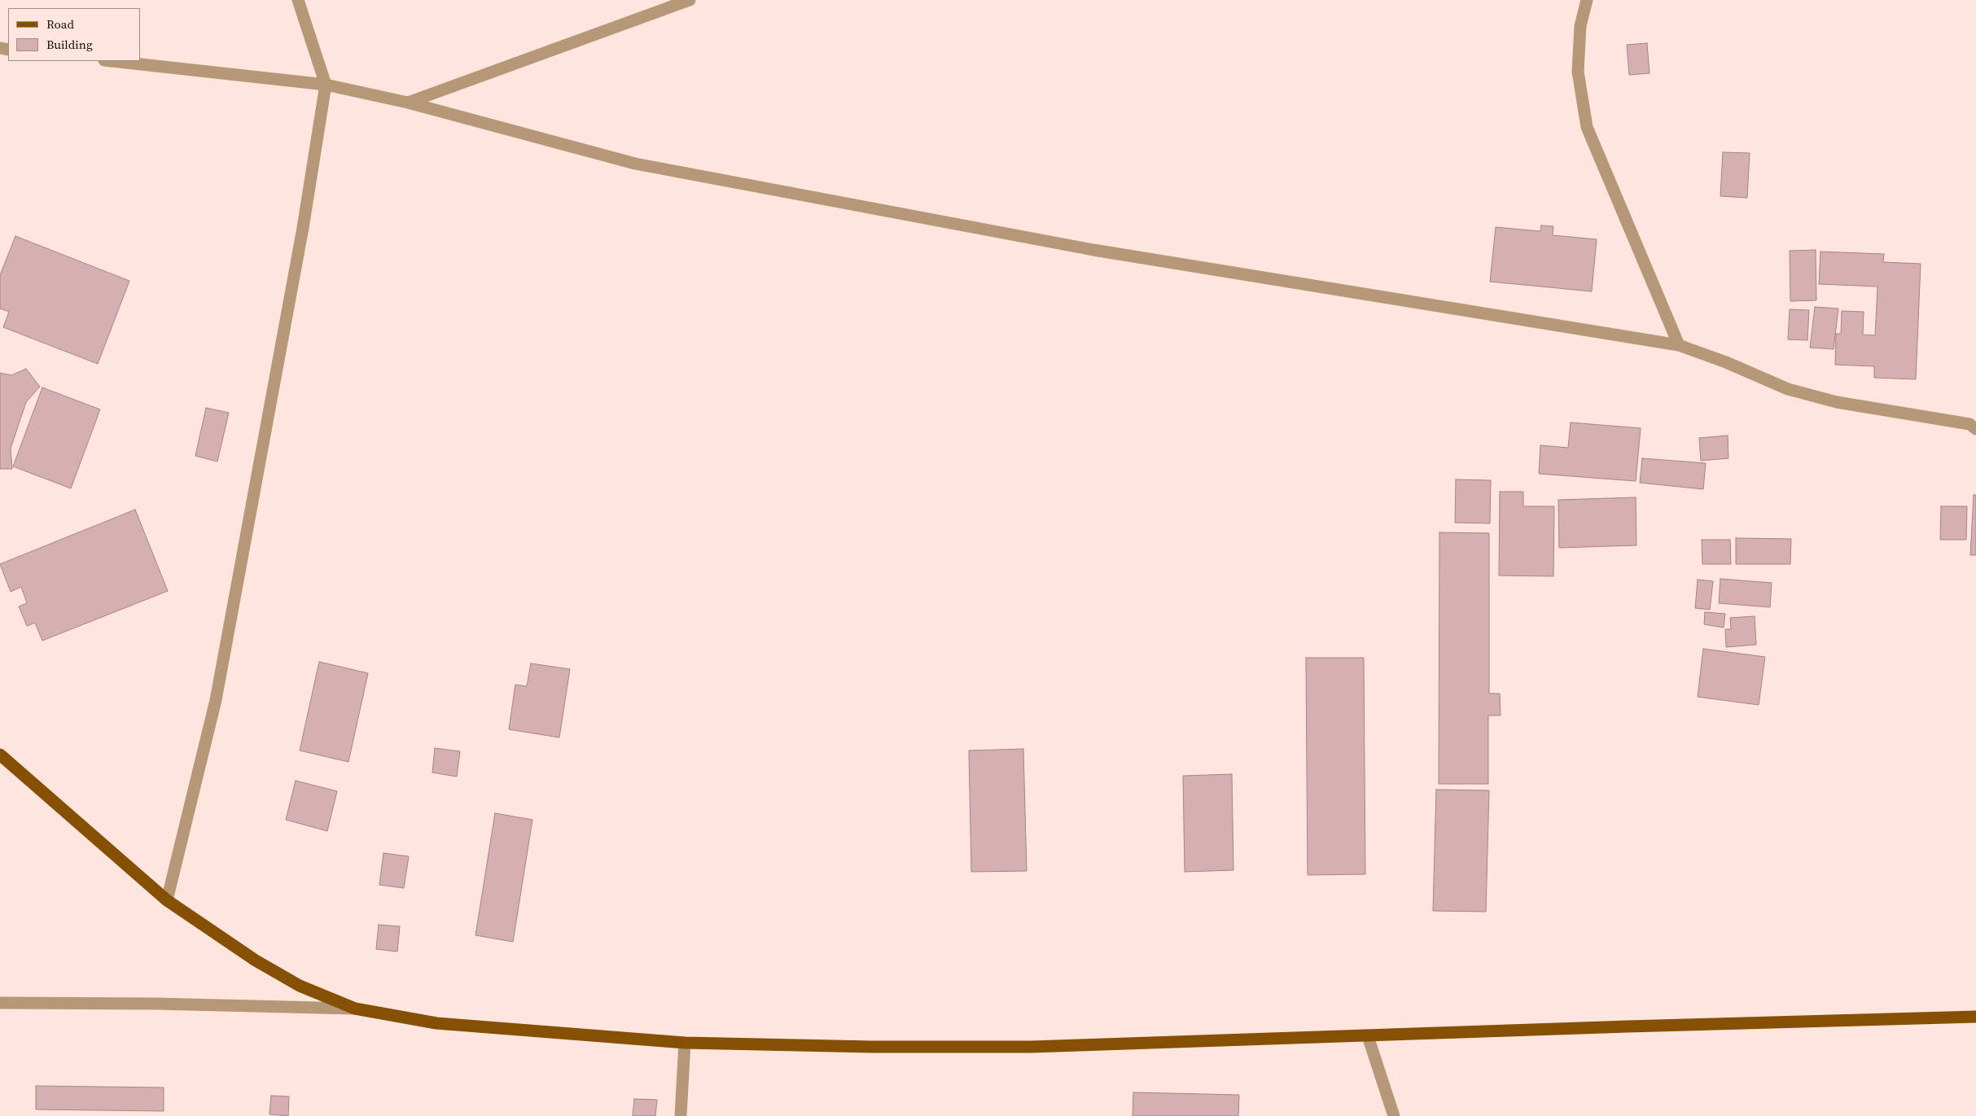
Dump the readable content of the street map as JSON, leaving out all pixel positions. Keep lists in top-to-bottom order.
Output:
{
  "legend": ["Road", "Building"]
}
